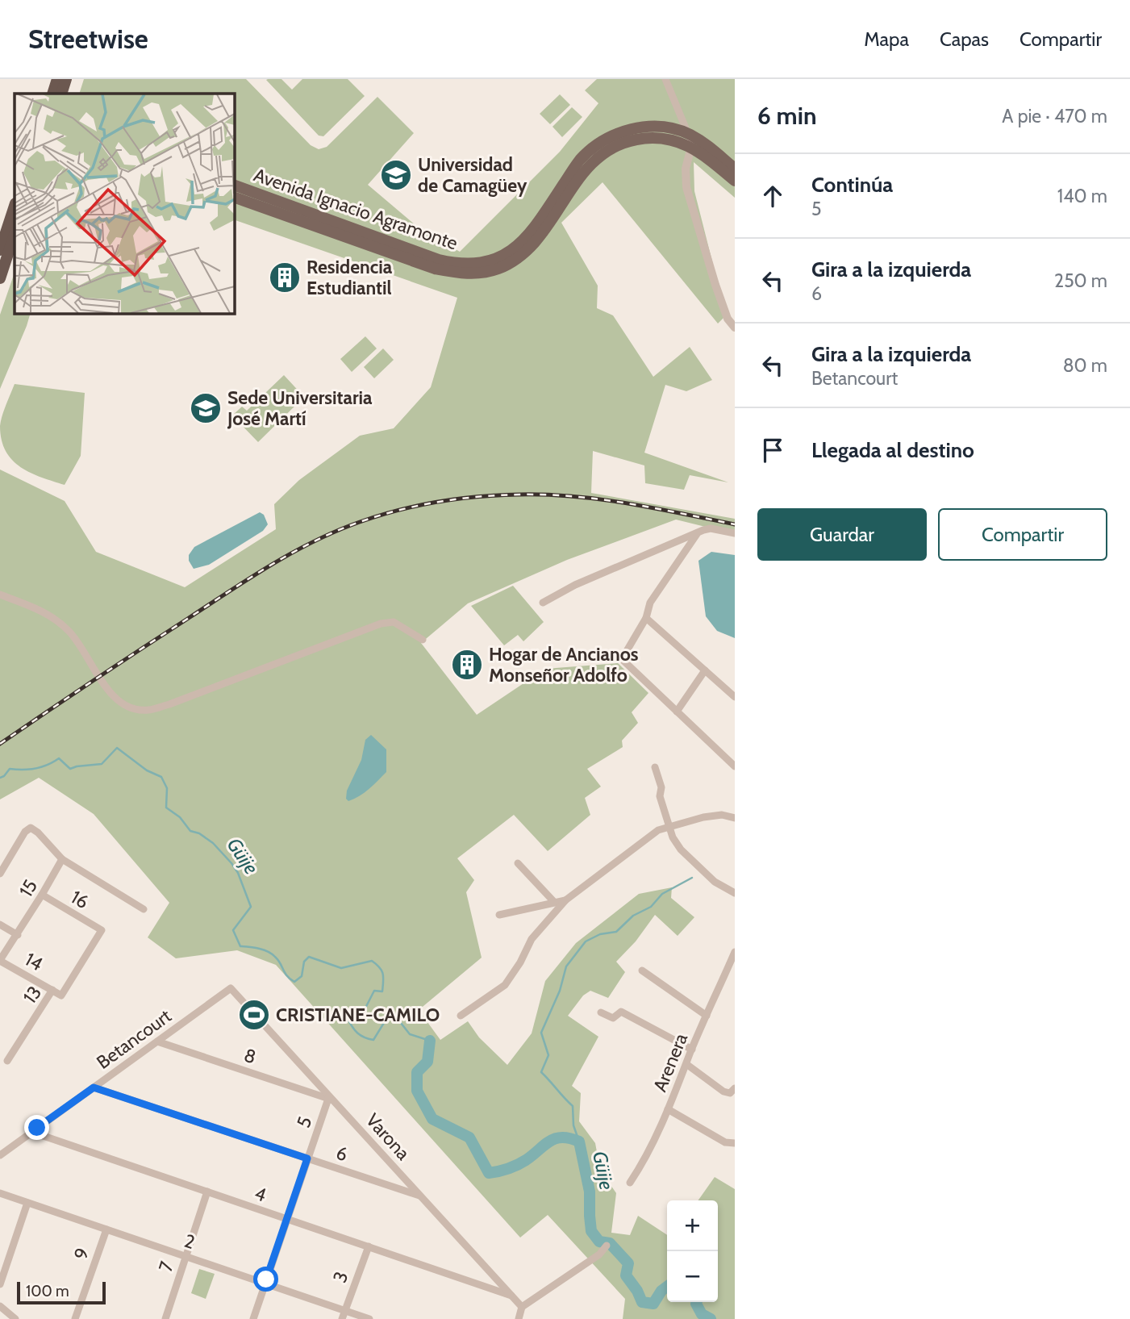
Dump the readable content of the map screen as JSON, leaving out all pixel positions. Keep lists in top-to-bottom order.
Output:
{
  "streets": {
    "main road": ["Avenida Ignacio Agramonte"],
    "street": [
      "15",
      "16",
      "14",
      "13",
      "Betancourt",
      "8",
      "Arenera",
      "5",
      "Varona",
      "6",
      "4",
      "2",
      "9",
      "7",
      "3"
    ]
  },
  "crossings": [
    ["15", "16"],
    ["15", "14"],
    ["16", "13"],
    ["14", "13"],
    ["Betancourt", "8"],
    ["Betancourt", "Varona"],
    ["Betancourt", "6"],
    ["Betancourt", "4"],
    ["8", "5"],
    ["8", "Varona"],
    ["5", "Varona"],
    ["5", "6"],
    ["5", "4"],
    ["5", "2"],
    ["Varona", "6"],
    ["Varona", "4"],
    ["4", "7"],
    ["4", "3"],
    ["2", "9"],
    ["2", "7"],
    ["2", "3"]
  ],
  "water": ["Güije"],
  "places": {
    "school or university": ["Universidad de Camagüey", "Sede Universitaria José Martí"],
    "building": ["Residencia Estudiantil", "Hogar de Ancianos Monseñor Adolfo"],
    "sports": ["CRISTIANE-CAMILO"]
  },
  "scale_bar": "100 m",
  "page": {
    "header": "Streetwise",
    "nav": ["Mapa", "Capas", "Compartir"],
    "heading": ["6 min", "A pie · 470 m"],
    "list": [
      ["Continúa", "5", "140 m"],
      ["Gira a la izquierda", "6", "250 m"],
      ["Gira a la izquierda", "Betancourt", "80 m"],
      "Llegada al destino"
    ],
    "buttons": ["Guardar", "Compartir"],
    "map_buttons": ["+", "−"],
    "scale": "100 m"
  }
}
